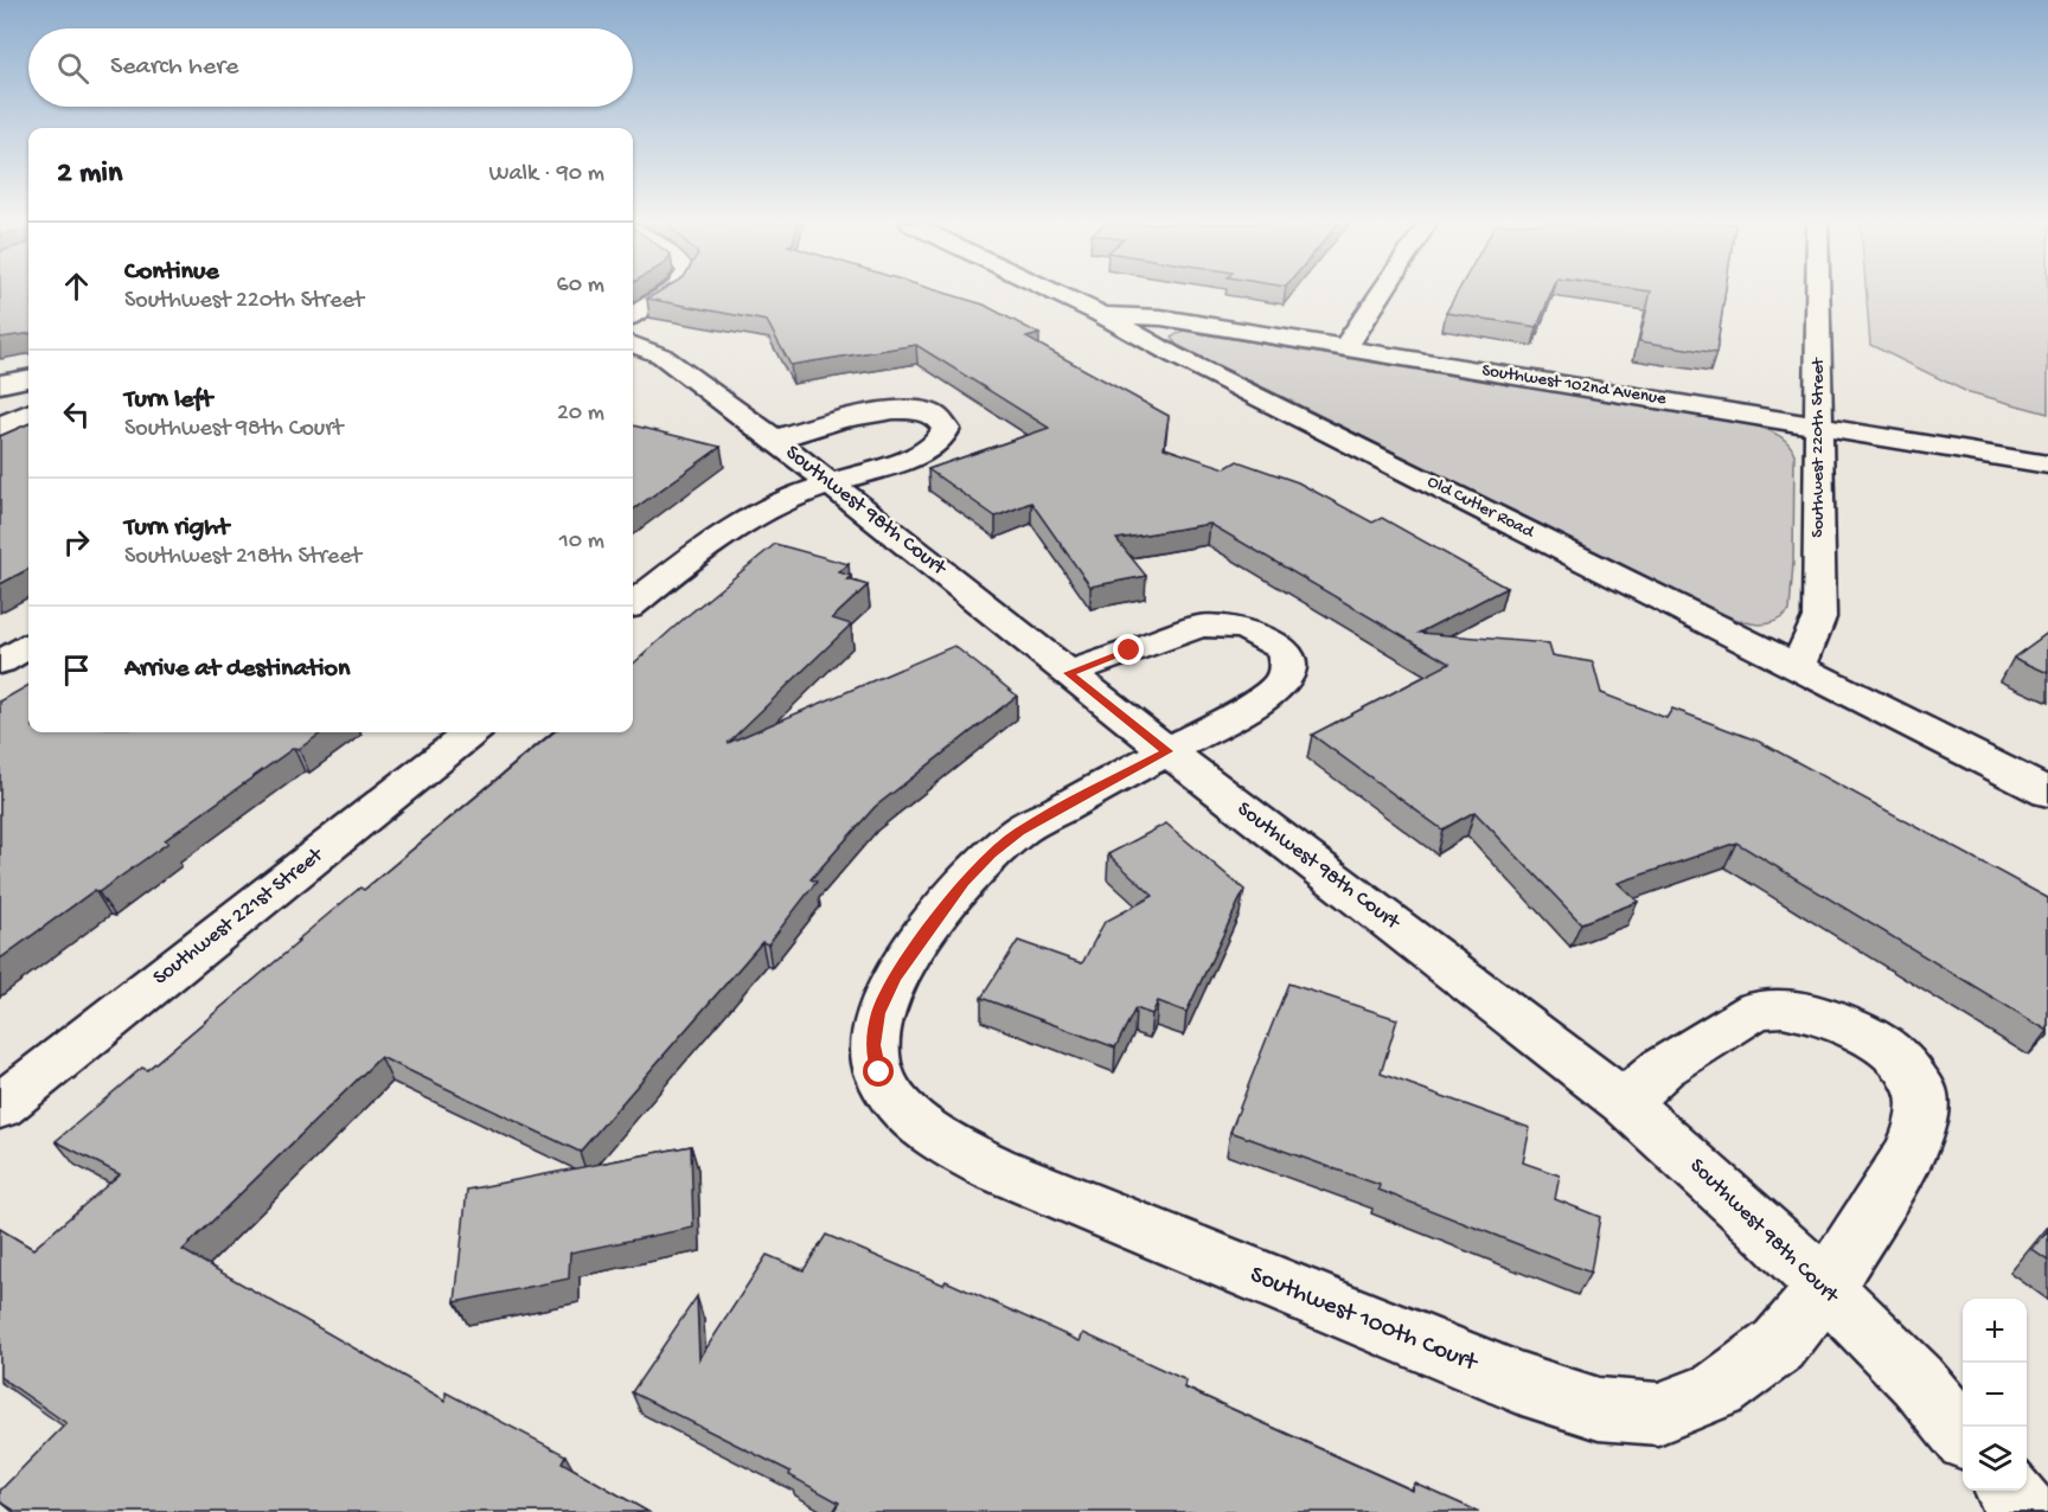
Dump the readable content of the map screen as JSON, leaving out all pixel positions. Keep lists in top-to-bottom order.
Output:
{
  "streets": {
    "street": [
      "Southwest 102nd Avenue",
      "Southwest 220th Street",
      "Old Cutler Road",
      "Southwest 98th Court",
      "Southwest 221st Street",
      "Southwest 100th Court"
    ]
  },
  "crossings": [
    ["Southwest 102nd Avenue", "Southwest 220th Street"],
    ["Southwest 102nd Avenue", "Old Cutler Road"],
    ["Southwest 220th Street", "Old Cutler Road"],
    ["Southwest 98th Court", "Southwest 100th Court"]
  ],
  "page": {
    "search": "Search here",
    "heading": ["2 min", "Walk · 90 m"],
    "list": [
      ["Continue", "Southwest 220th Street", "60 m"],
      ["Turn left", "Southwest 98th Court", "20 m"],
      ["Turn right", "Southwest 218th Street", "10 m"],
      "Arrive at destination"
    ],
    "map_buttons": ["+", "−"]
  }
}
